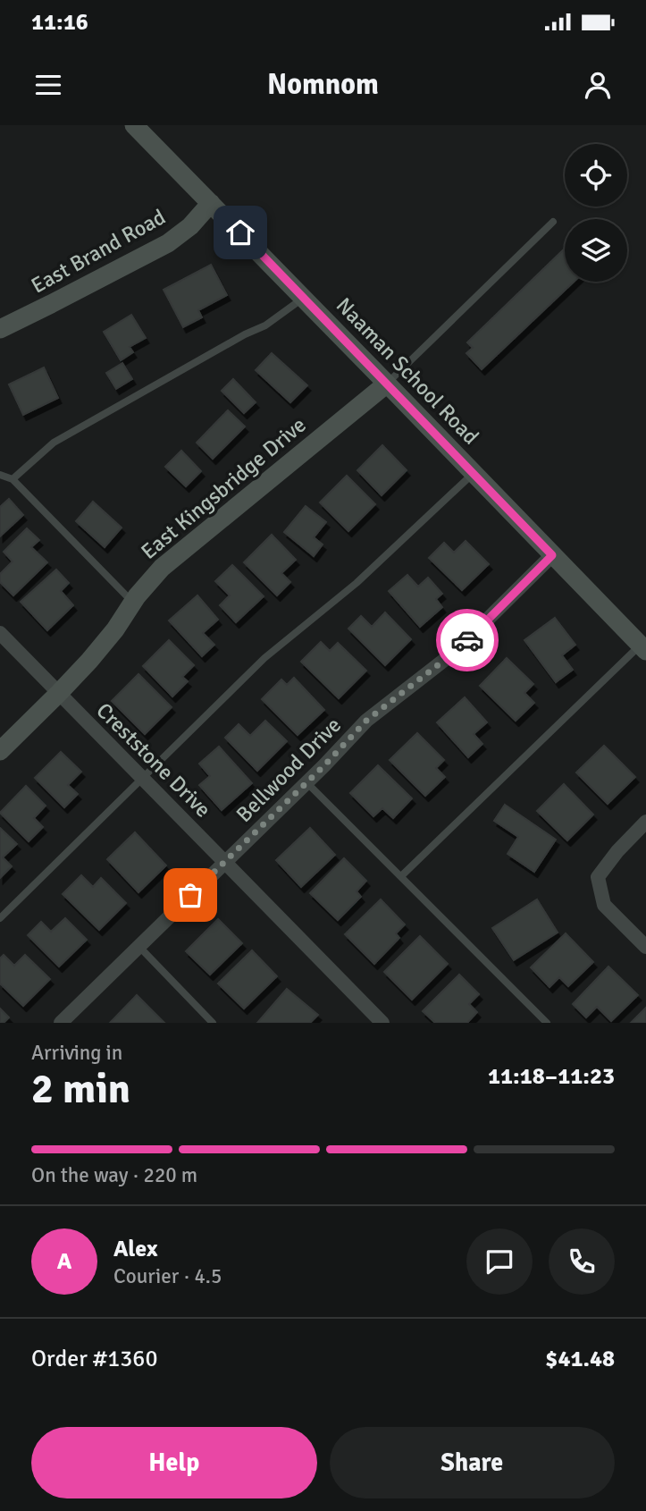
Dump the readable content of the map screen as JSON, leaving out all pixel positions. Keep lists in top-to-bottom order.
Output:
{
  "streets": {
    "street": [
      "East Brand Road",
      "Naaman School Road",
      "East Kingsbridge Drive",
      "Creststone Drive",
      "Bellwood Drive"
    ]
  },
  "crossings": [
    ["East Brand Road", "Naaman School Road"],
    ["Naaman School Road", "East Kingsbridge Drive"],
    ["Naaman School Road", "Bellwood Drive"],
    ["East Kingsbridge Drive", "Creststone Drive"],
    ["Creststone Drive", "Bellwood Drive"]
  ],
  "page": {
    "status": "11:16",
    "header": "Nomnom",
    "heading": ["2 min", "Arriving in", "11:18–11:23"],
    "panel": [
      "Alex",
      "Courier · 4.5",
      "Order #1360",
      "$41.48"
    ],
    "bar": "On the way · 220 m",
    "round": "A",
    "buttons": ["Help", "Share"]
  }
}
